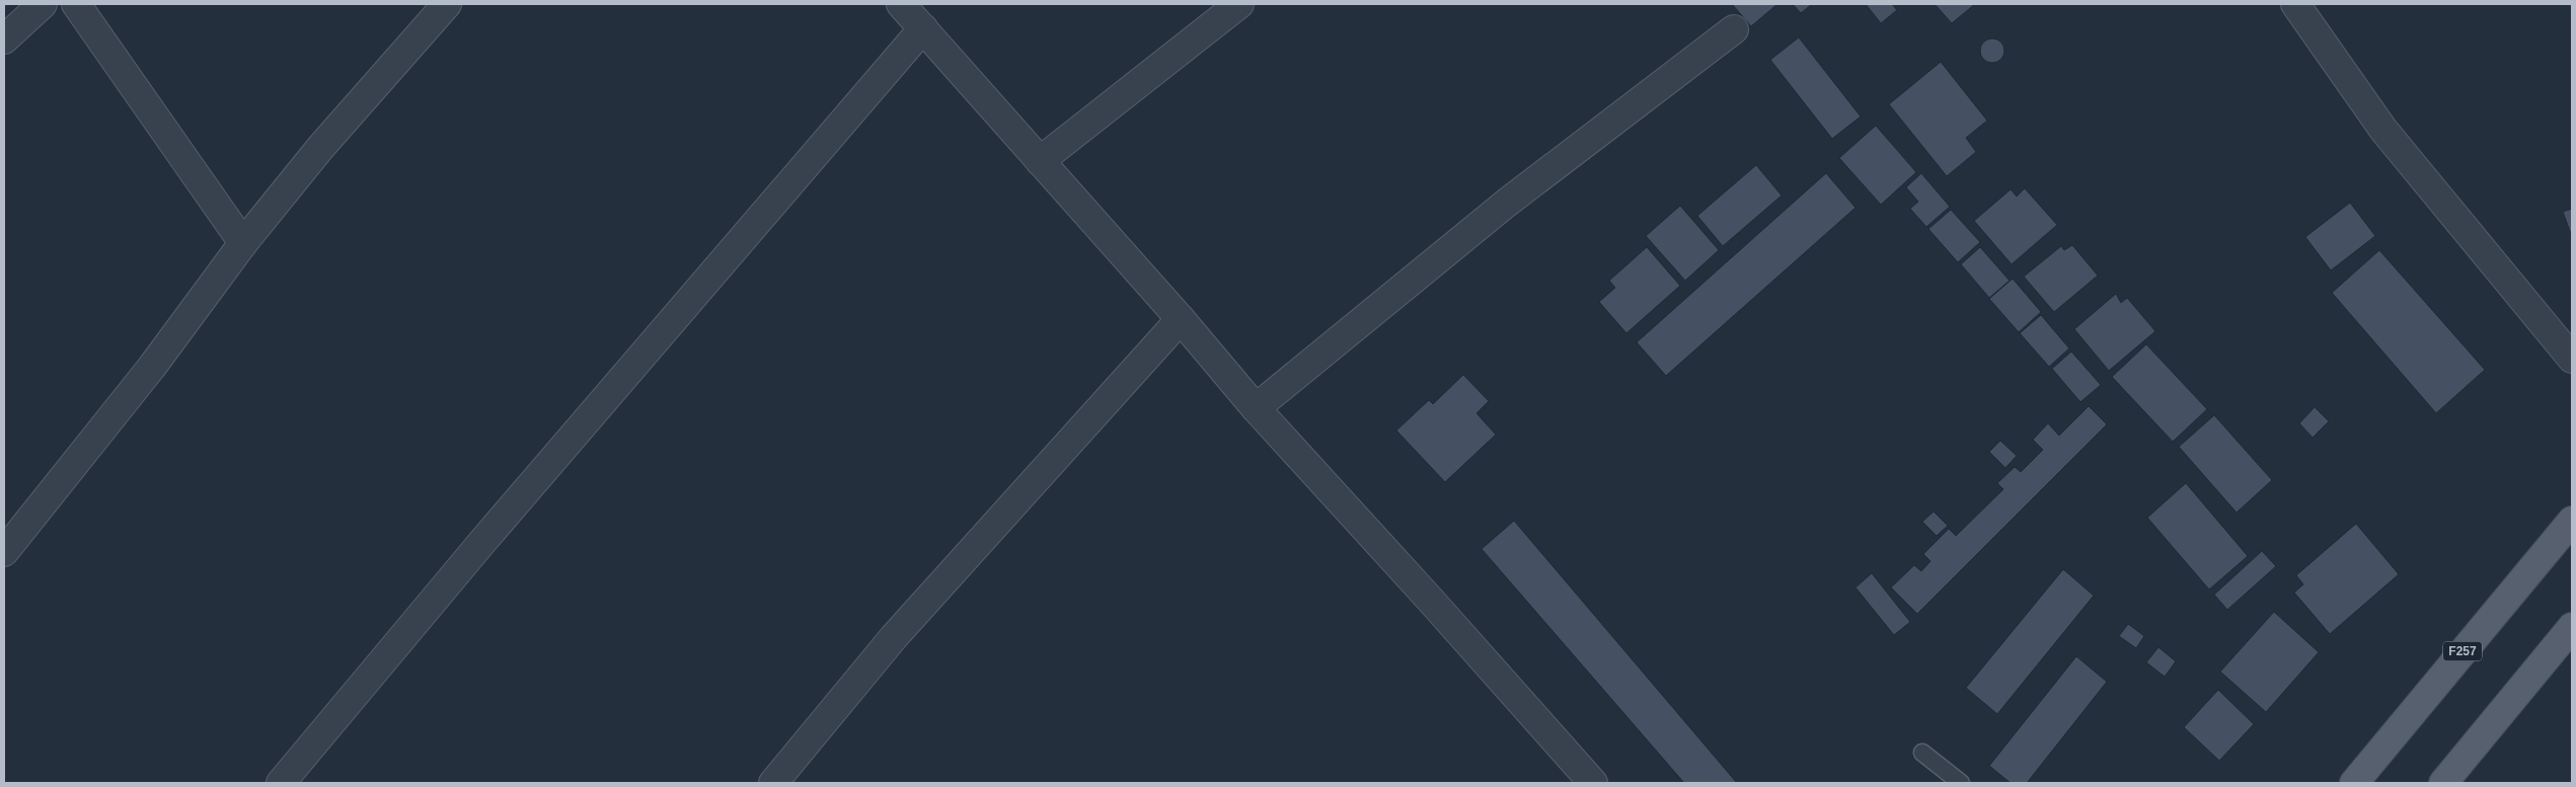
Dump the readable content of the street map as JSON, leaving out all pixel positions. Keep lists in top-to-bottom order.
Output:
{
  "streets": {
    "main road": ["F257"]
  }
}
